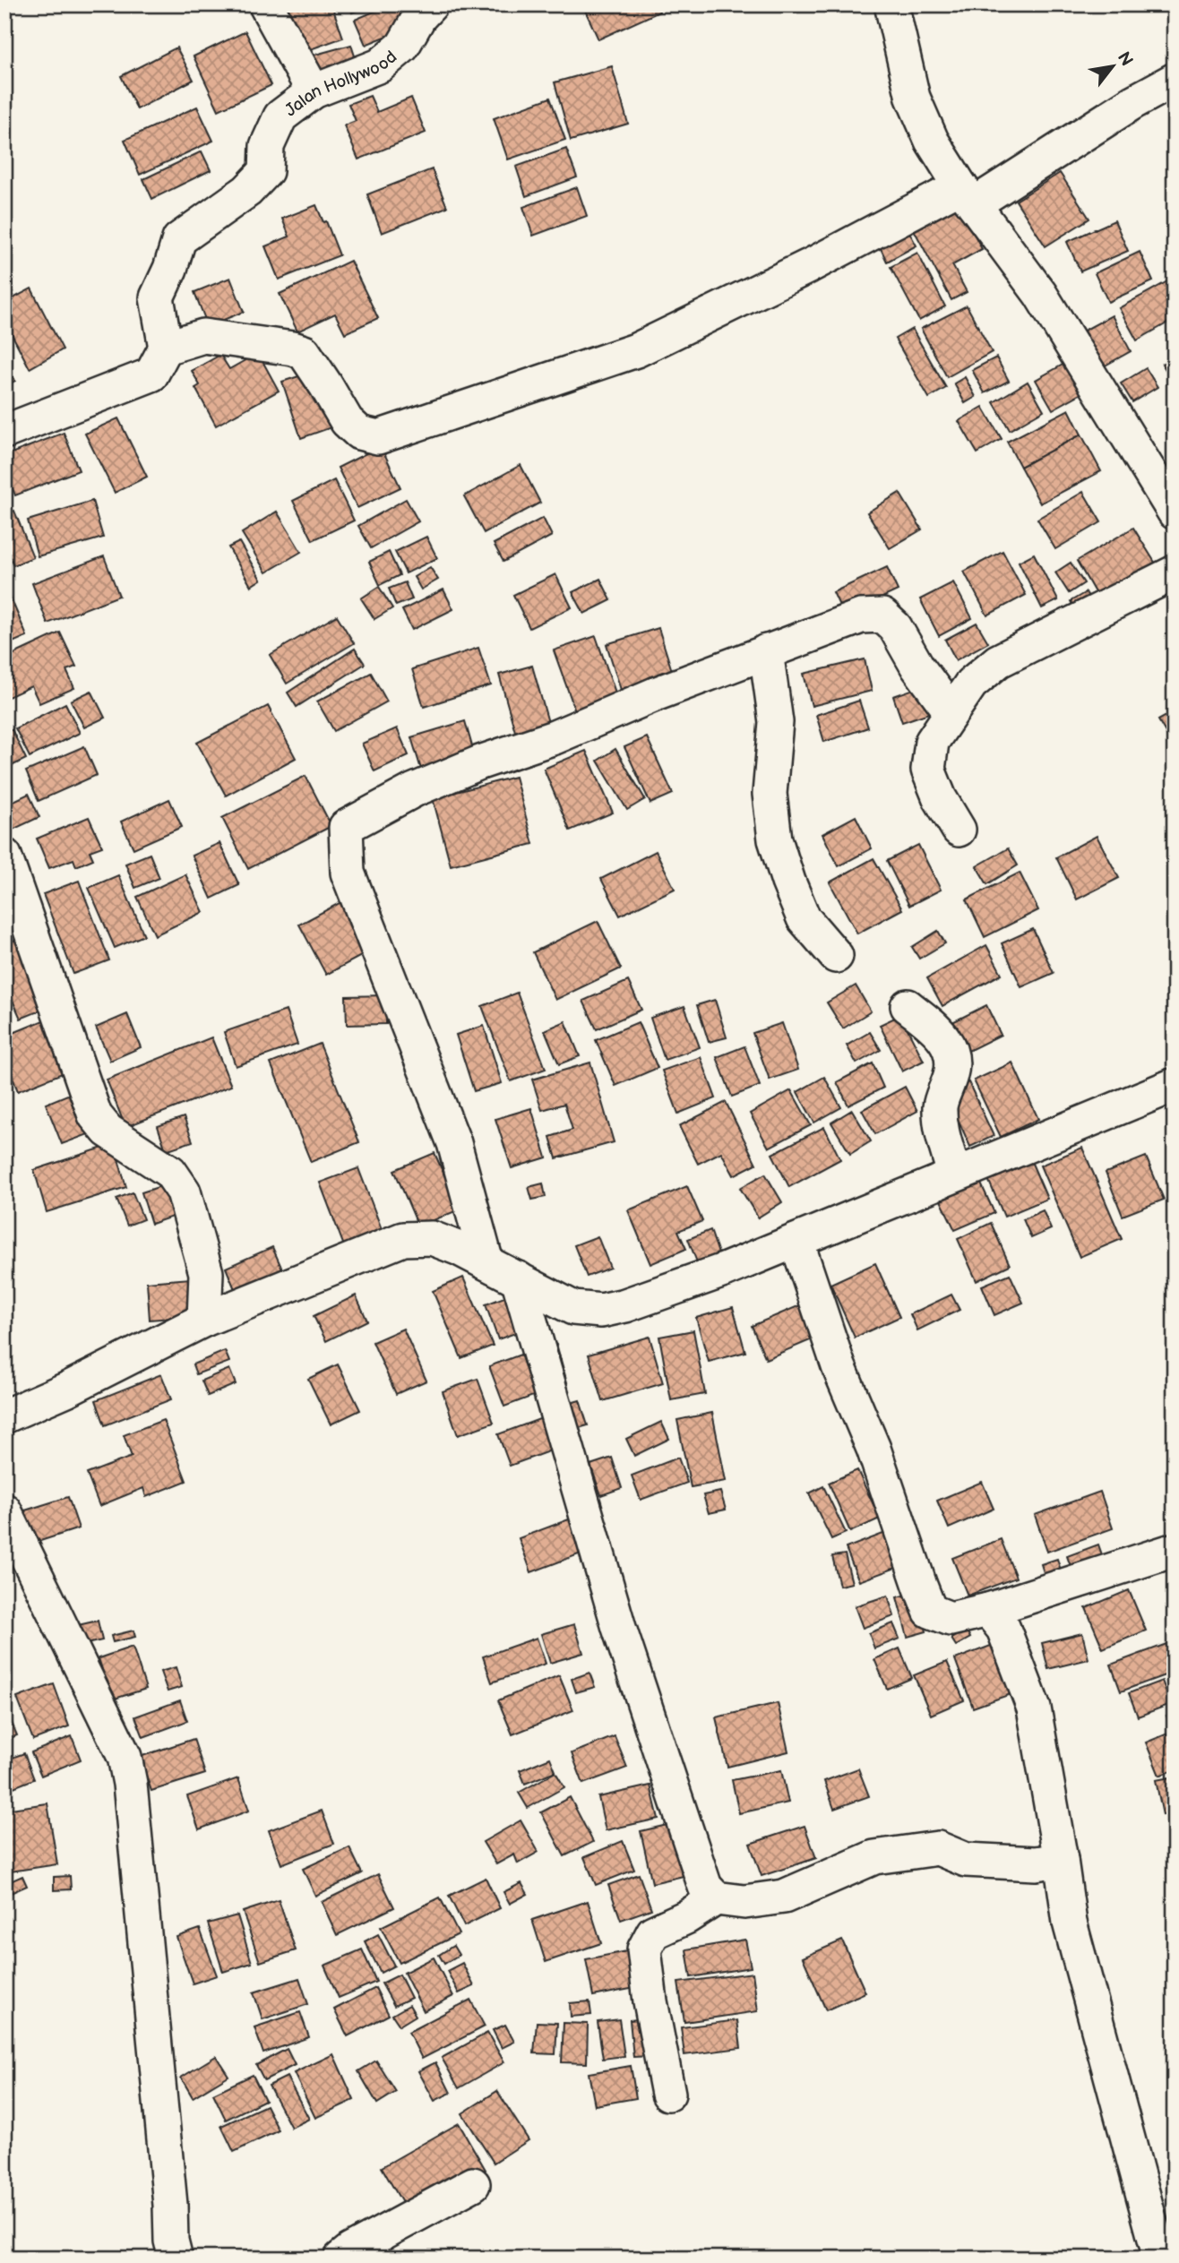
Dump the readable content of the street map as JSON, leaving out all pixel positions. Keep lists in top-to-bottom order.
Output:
{
  "streets": {
    "street": ["Jalan Hollywood"]
  },
  "north": "top right"
}
